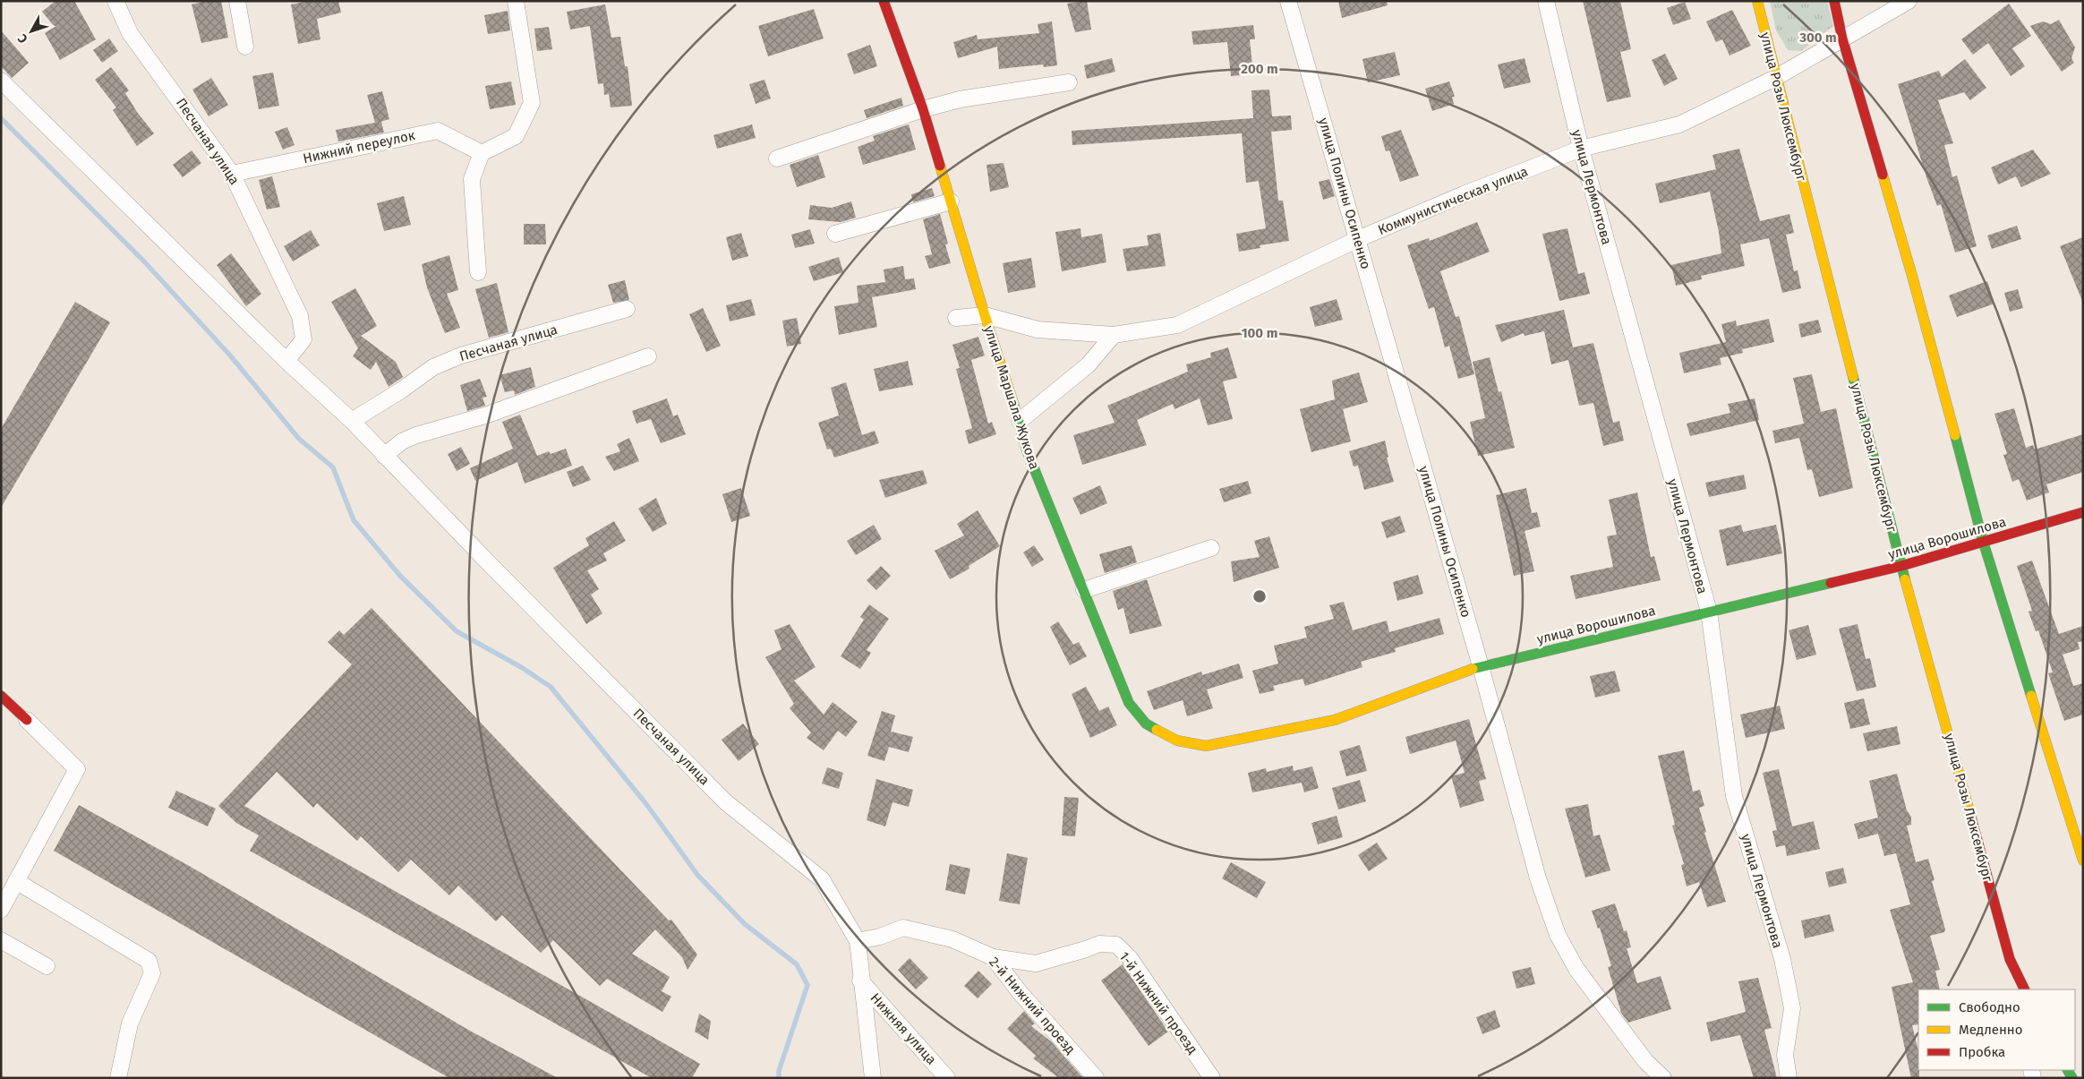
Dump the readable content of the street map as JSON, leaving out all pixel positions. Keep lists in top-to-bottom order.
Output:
{
  "streets": {
    "main road": ["улица Розы Люксембург", "улица Маршала Жукова", "улица Ворошилова"],
    "street": [
      "Песчаная улица",
      "Нижний переулок",
      "улица Лермонтова",
      "улица Полины Осипенко",
      "Коммунистическая улица",
      "1-й Нижний проезд",
      "2-й Нижний проезд",
      "Нижняя улица"
    ]
  },
  "crossings": [
    ["улица Розы Люксембург", "Коммунистическая улица"],
    ["улица Розы Люксембург", "улица Ворошилова"],
    ["Песчаная улица", "Нижний переулок"],
    ["Песчаная улица", "2-й Нижний проезд"],
    ["Песчаная улица", "Нижняя улица"],
    ["улица Лермонтова", "Коммунистическая улица"],
    ["улица Лермонтова", "улица Ворошилова"],
    ["улица Полины Осипенко", "Коммунистическая улица"],
    ["улица Полины Осипенко", "улица Ворошилова"],
    ["Коммунистическая улица", "улица Маршала Жукова"],
    ["улица Маршала Жукова", "улица Ворошилова"],
    ["1-й Нижний проезд", "2-й Нижний проезд"]
  ],
  "legend": ["Свободно", "Медленно", "Пробка"],
  "north": "bottom left",
  "rings": ["300 m", "200 m", "100 m"]
}
